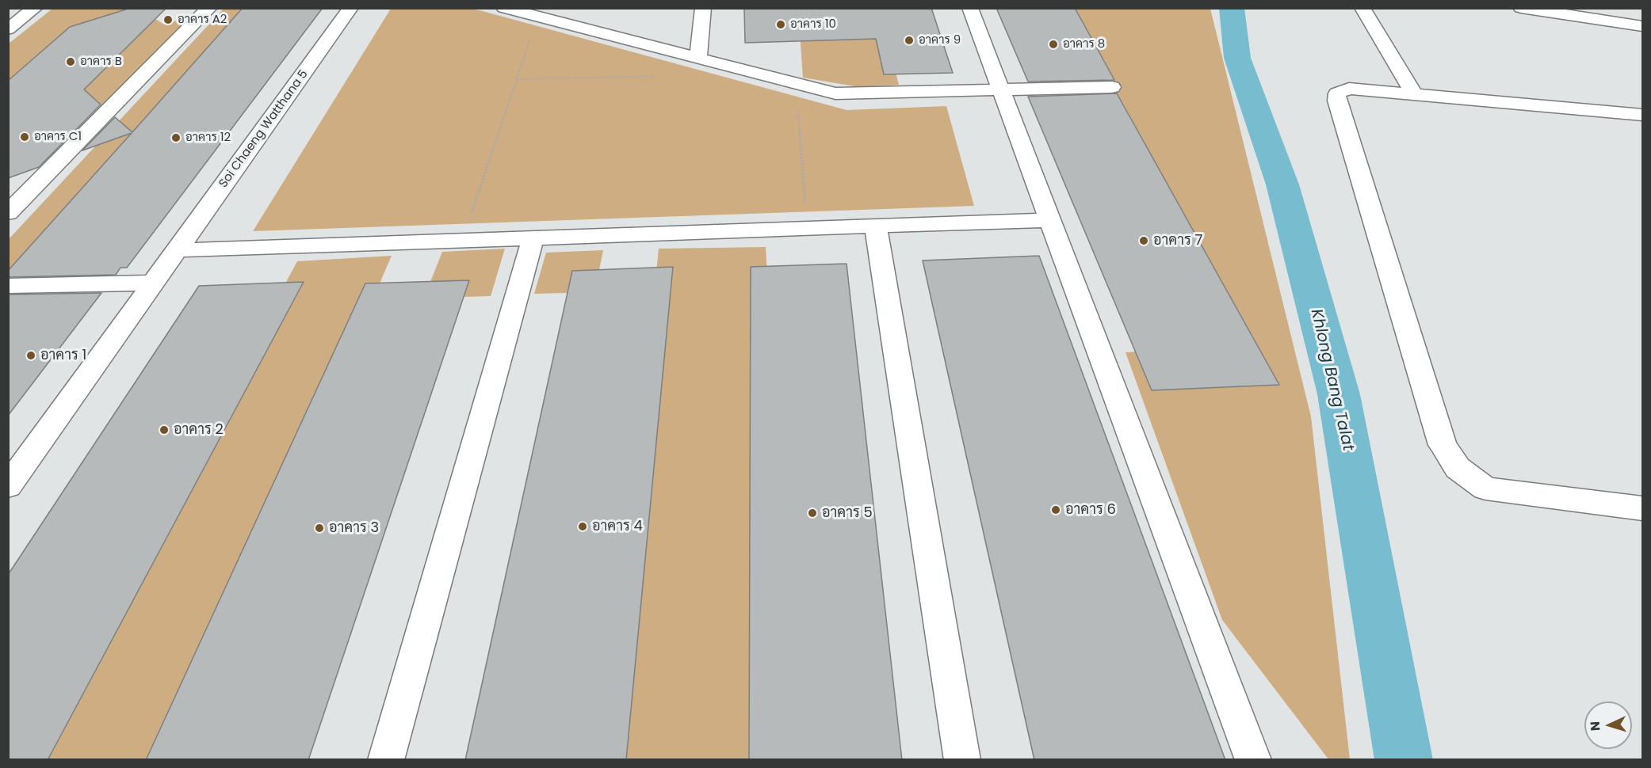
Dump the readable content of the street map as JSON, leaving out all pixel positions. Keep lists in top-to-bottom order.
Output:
{
  "streets": {
    "street": ["Soi Chaeng Watthana 5"]
  },
  "water": ["Khlong Bang Talat"],
  "places": [
    "อาคาร A2",
    "อาคาร 10",
    "อาคาร 9",
    "อาคาร 8",
    "อาคาร B",
    "อาคาร C1",
    "อาคาร 12",
    "อาคาร 7",
    "อาคาร 1",
    "อาคาร 2",
    "อาคาร 6",
    "อาคาร 5",
    "อาคาร 4",
    "อาคาร 3"
  ],
  "north": "left"
}
